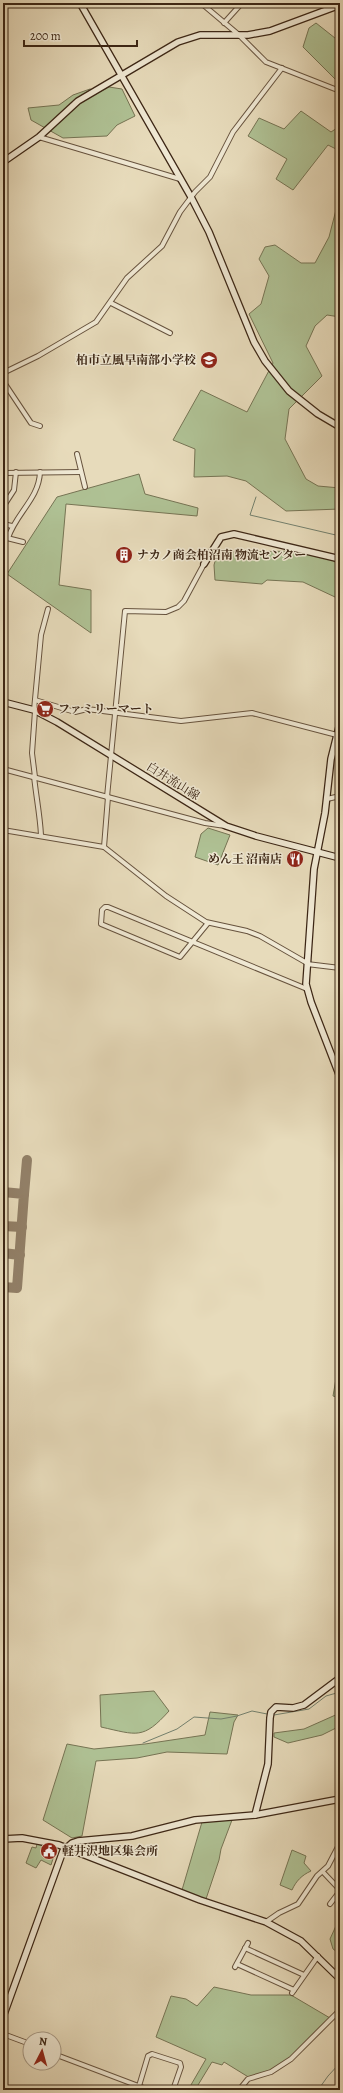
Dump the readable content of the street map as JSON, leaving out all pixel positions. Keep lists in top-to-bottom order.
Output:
{
  "streets": {
    "street": ["白井流山線"]
  },
  "places": {
    "school or university": ["柏市立風早南部小学校"],
    "building": ["ナカノ商会柏沼南 物流センター"],
    "supermarket": ["ファミリーマート"],
    "restaurant": ["めん王 沼南店"],
    "public building": ["軽井沢地区集会所"]
  },
  "scale_bar": "200 m",
  "north": "top"
}
